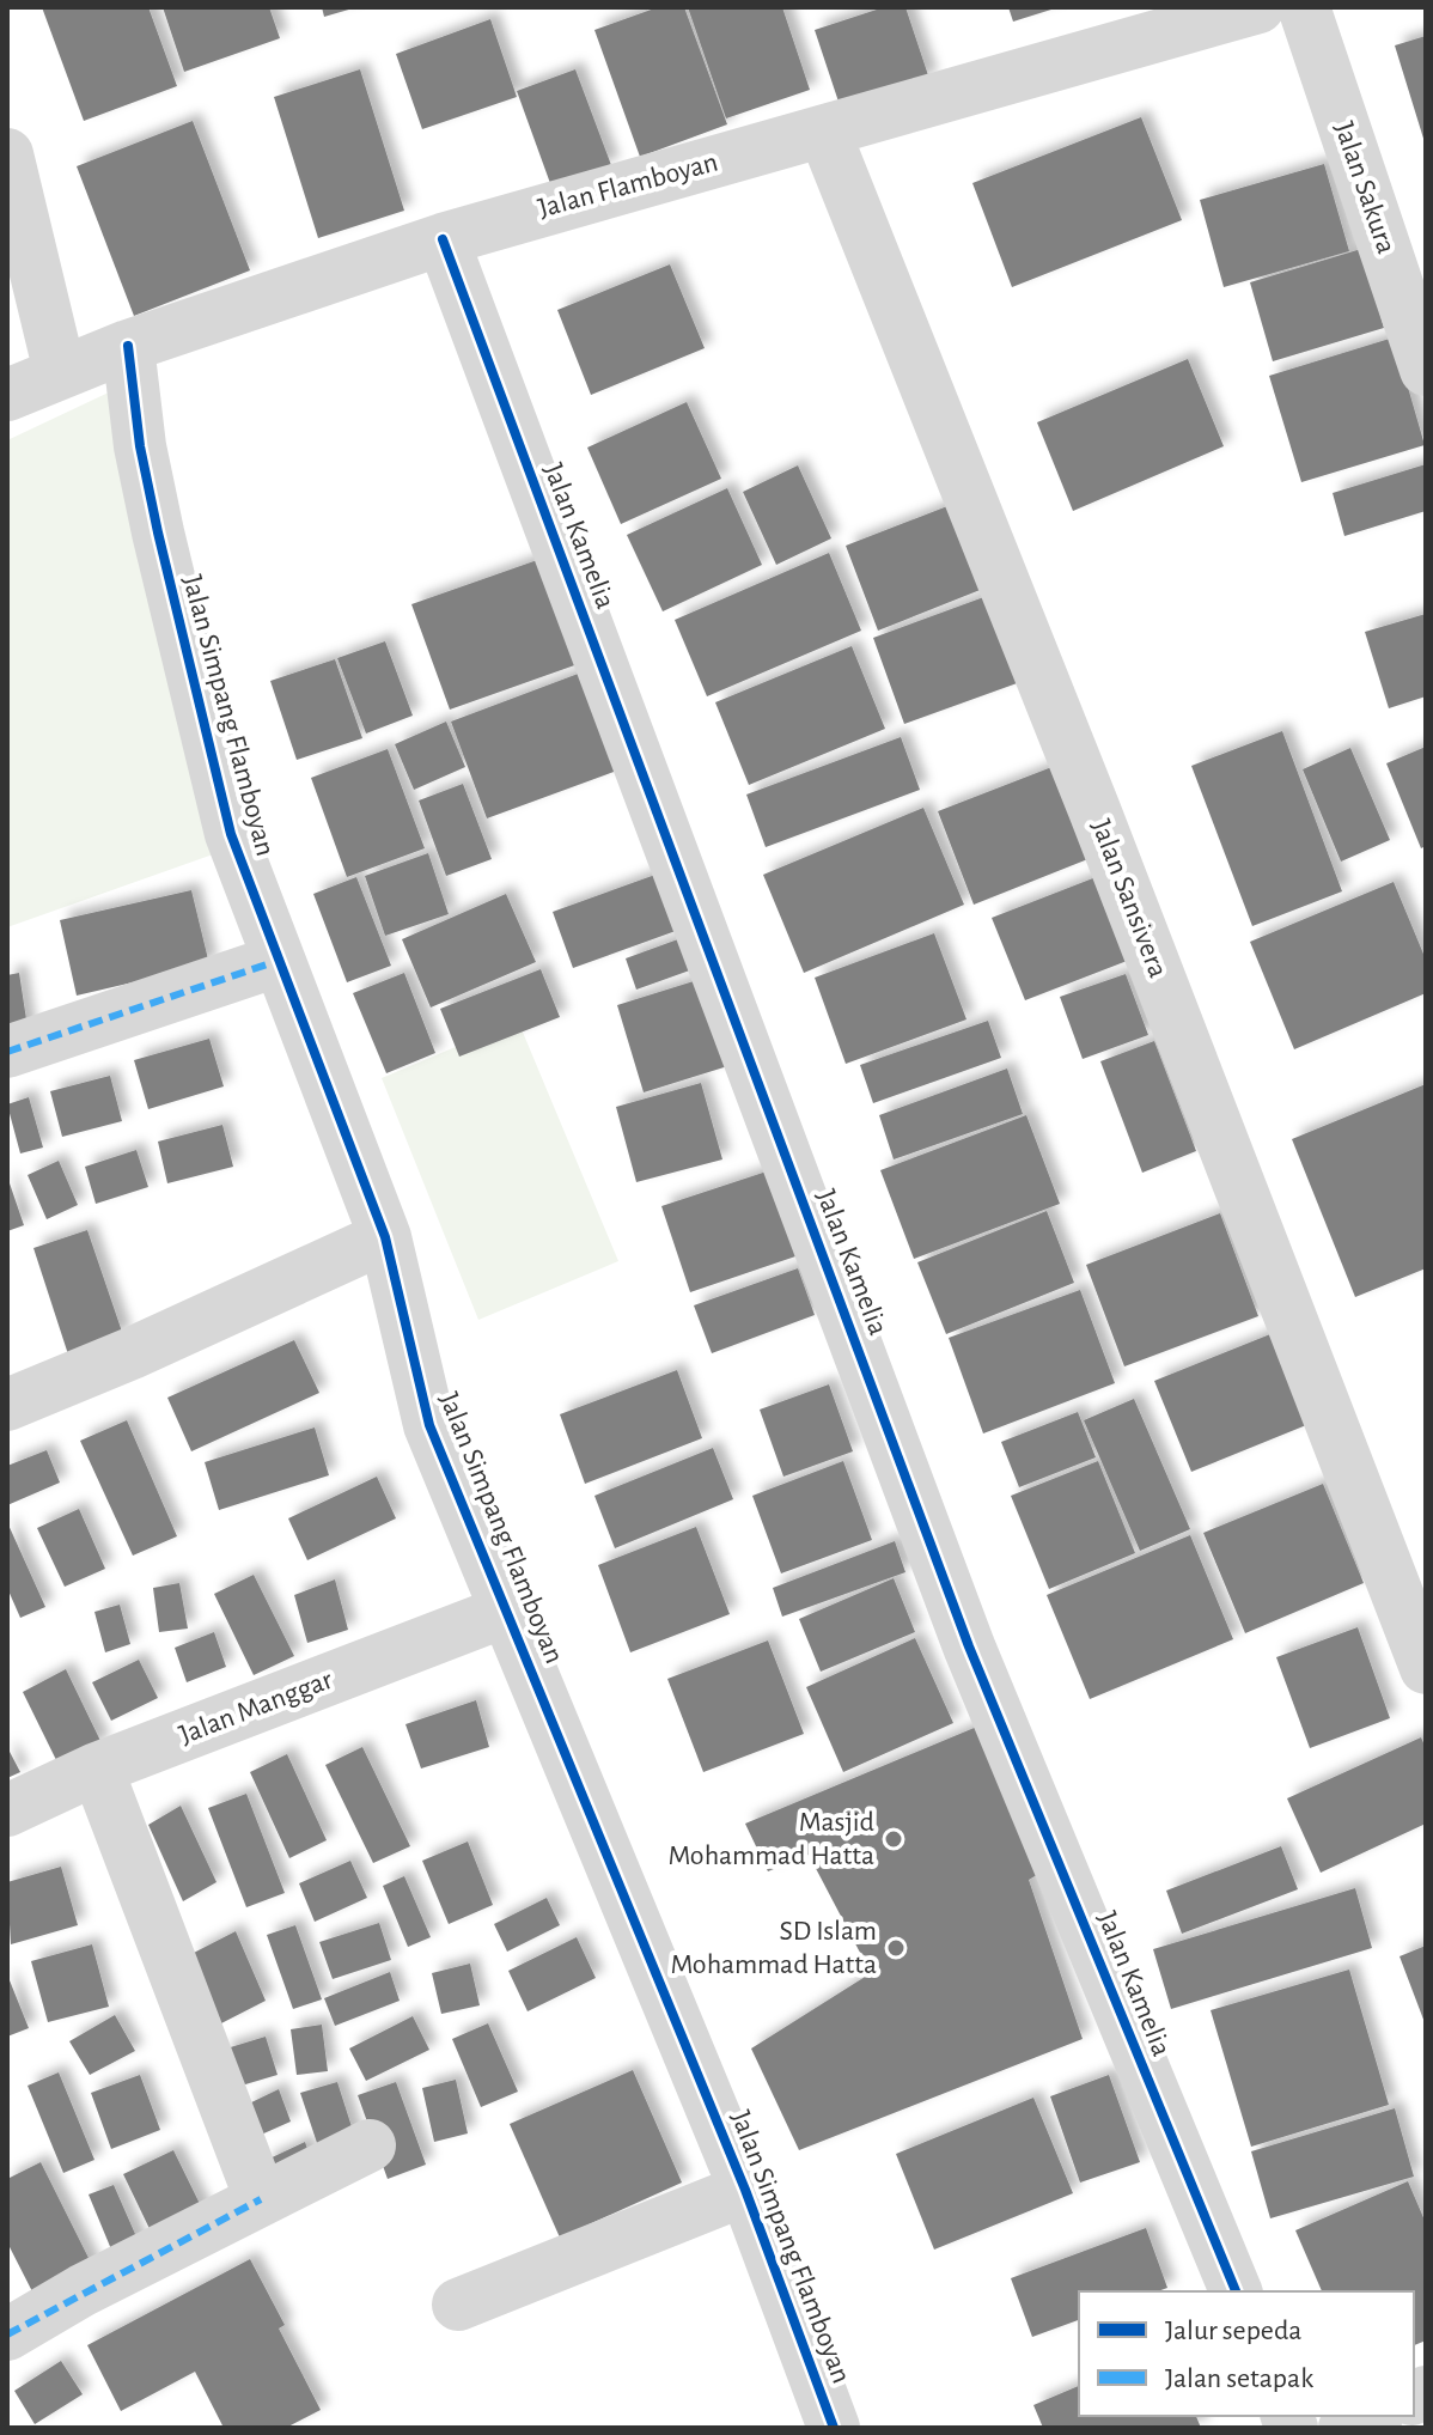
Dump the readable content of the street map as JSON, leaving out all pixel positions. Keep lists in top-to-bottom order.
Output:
{
  "streets": {
    "street": [
      "Jalan Flamboyan",
      "Jalan Sakura",
      "Jalan Kamelia",
      "Jalan Simpang Flamboyan",
      "Jalan Sansivera",
      "Jalan Manggar"
    ]
  },
  "crossings": [
    ["Jalan Flamboyan", "Jalan Kamelia"],
    ["Jalan Flamboyan", "Jalan Simpang Flamboyan"],
    ["Jalan Flamboyan", "Jalan Sansivera"],
    ["Jalan Simpang Flamboyan", "Jalan Manggar"]
  ],
  "places": ["Masjid Mohammad Hatta", "SD Islam Mohammad Hatta"],
  "legend": ["Jalur sepeda", "Jalan setapak"]
}
